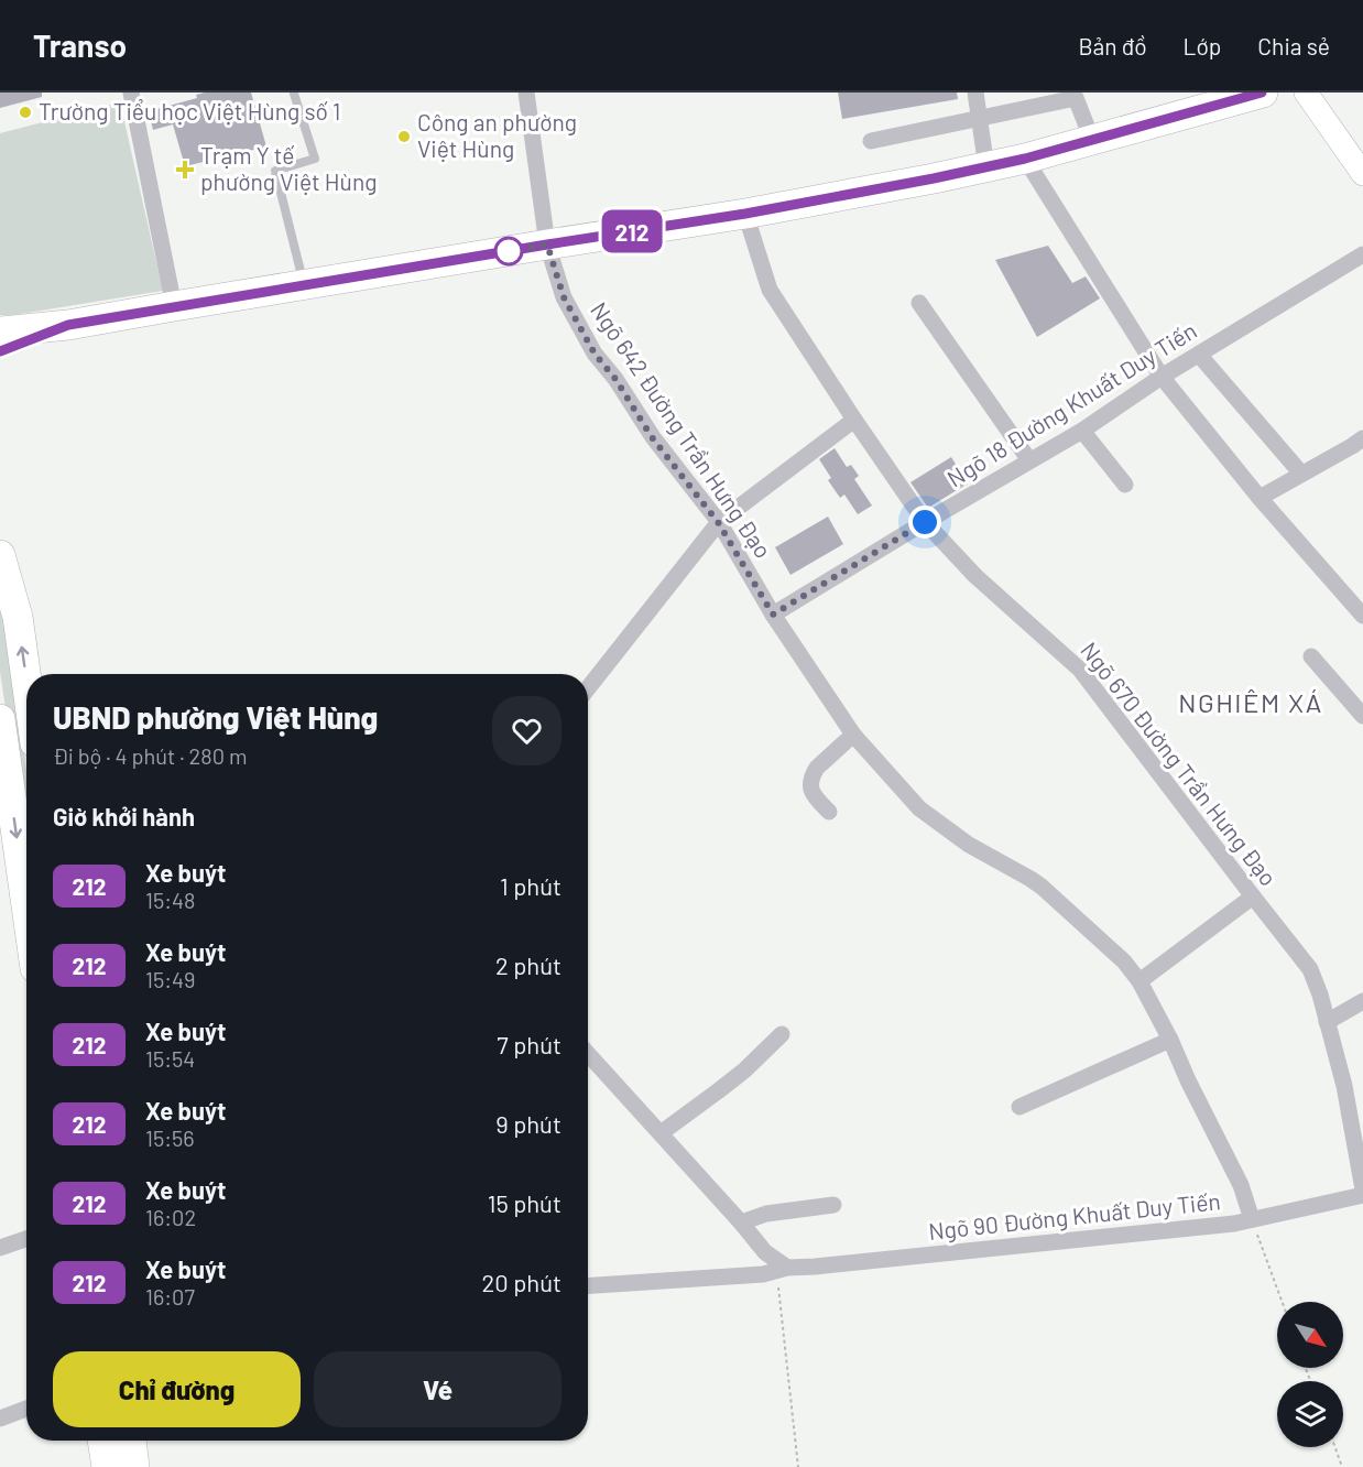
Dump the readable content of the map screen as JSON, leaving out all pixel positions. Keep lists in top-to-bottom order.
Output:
{
  "streets": {
    "street": [
      "Ngõ 18 Đường Khuất Duy Tiến",
      "Ngõ 642 Đường Trần Hưng Đạo",
      "Ngõ 670 Đường Trần Hưng Đạo",
      "Ngõ 90 Đường Khuất Duy Tiến"
    ]
  },
  "crossings": [
    ["Ngõ 18 Đường Khuất Duy Tiến", "Ngõ 642 Đường Trần Hưng Đạo"],
    ["Ngõ 18 Đường Khuất Duy Tiến", "Ngõ 670 Đường Trần Hưng Đạo"],
    ["Ngõ 642 Đường Trần Hưng Đạo", "Ngõ 90 Đường Khuất Duy Tiến"]
  ],
  "districts": ["NGHIÊM XÁ"],
  "places": {
    "other": ["Trường Tiểu học Việt Hùng số 1", "Công an phường Việt Hùng"],
    "health": ["Trạm Y tế phường Việt Hùng"]
  },
  "lines": ["bus line 212"],
  "north": "bottom right",
  "page": {
    "header": "Transo",
    "nav": ["Bản đồ", "Lớp", "Chia sẻ"],
    "on_map": "212",
    "heading": [
      ["UBND phường Việt Hùng", "Đi bộ · 4 phút · 280 m"],
      "Giờ khởi hành"
    ],
    "list": [
      {
        "mark": "212",
        "name": "Xe buýt",
        "note": "15:48",
        "value": "1 phút"
      },
      {
        "mark": "212",
        "name": "Xe buýt",
        "note": "15:49",
        "value": "2 phút"
      },
      {
        "mark": "212",
        "name": "Xe buýt",
        "note": "15:54",
        "value": "7 phút"
      },
      {
        "mark": "212",
        "name": "Xe buýt",
        "note": "15:56",
        "value": "9 phút"
      },
      {
        "mark": "212",
        "name": "Xe buýt",
        "note": "16:02",
        "value": "15 phút"
      },
      {
        "mark": "212",
        "name": "Xe buýt",
        "note": "16:07",
        "value": "20 phút"
      }
    ],
    "buttons": ["Chỉ đường", "Vé"]
  }
}
